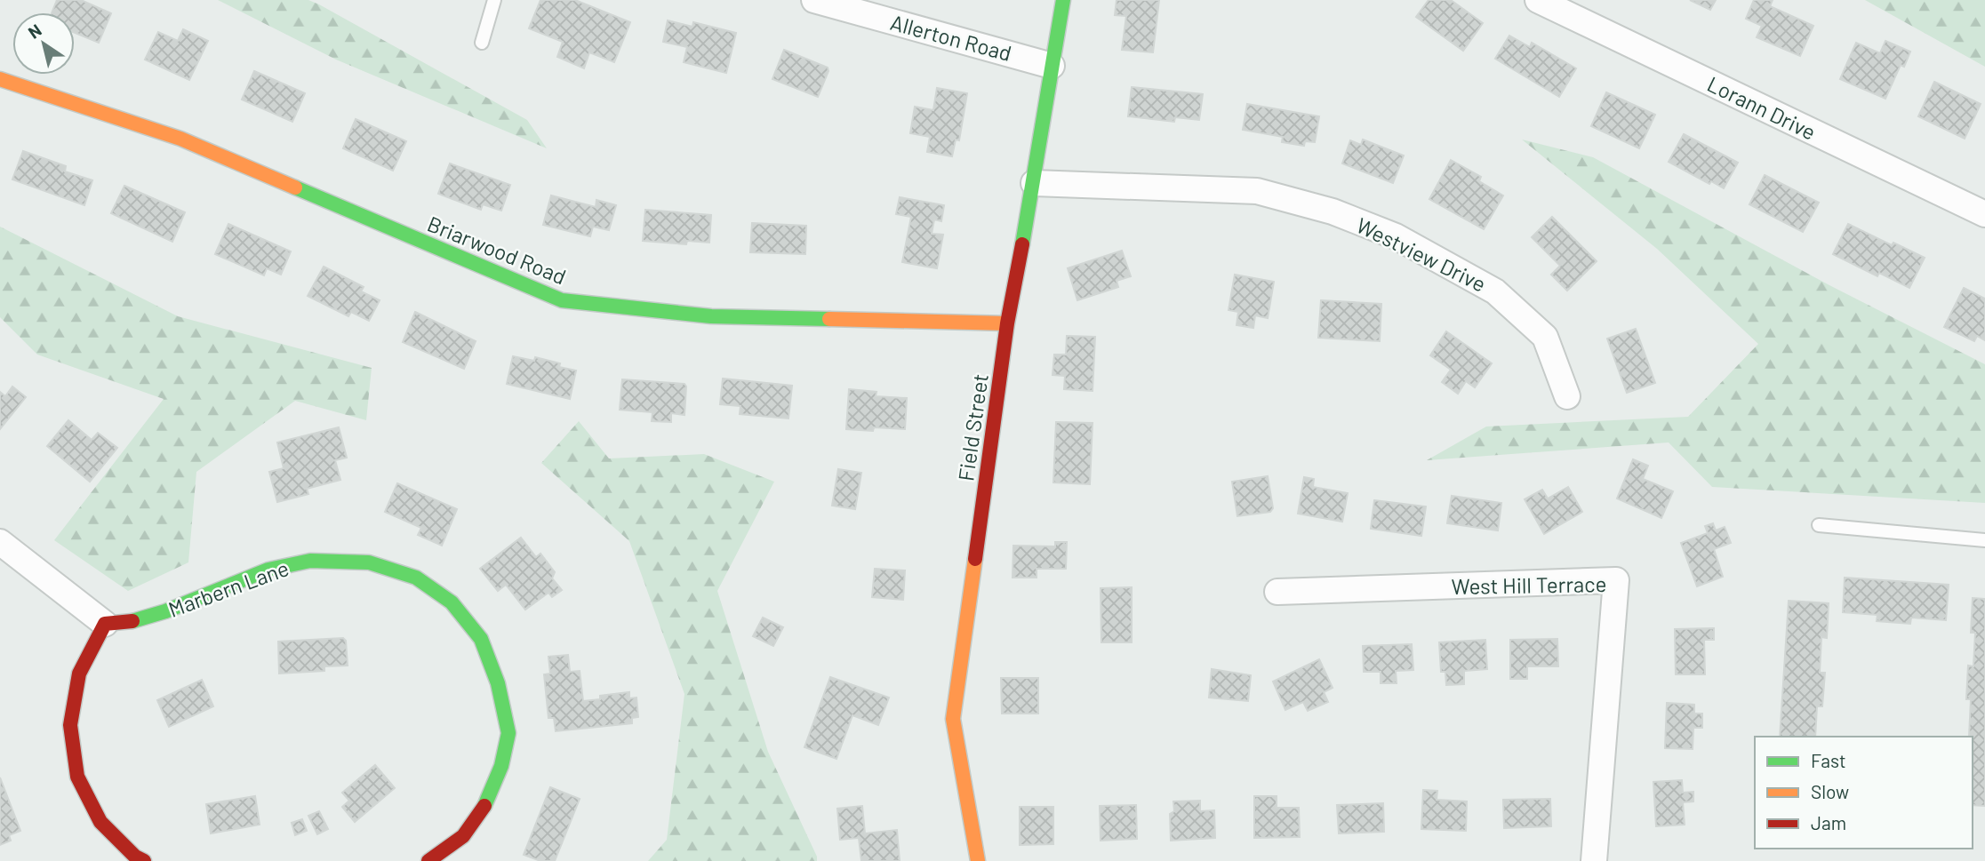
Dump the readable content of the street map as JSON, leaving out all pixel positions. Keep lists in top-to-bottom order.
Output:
{
  "streets": {
    "street": [
      "Allerton Road",
      "Lorann Drive",
      "Briarwood Road",
      "Westview Drive",
      "Field Street",
      "West Hill Terrace",
      "Marbern Lane"
    ]
  },
  "crossings": [
    ["Allerton Road", "Field Street"],
    ["Briarwood Road", "Field Street"],
    ["Westview Drive", "Field Street"]
  ],
  "legend": ["Fast", "Slow", "Jam"],
  "north": "top left"
}
